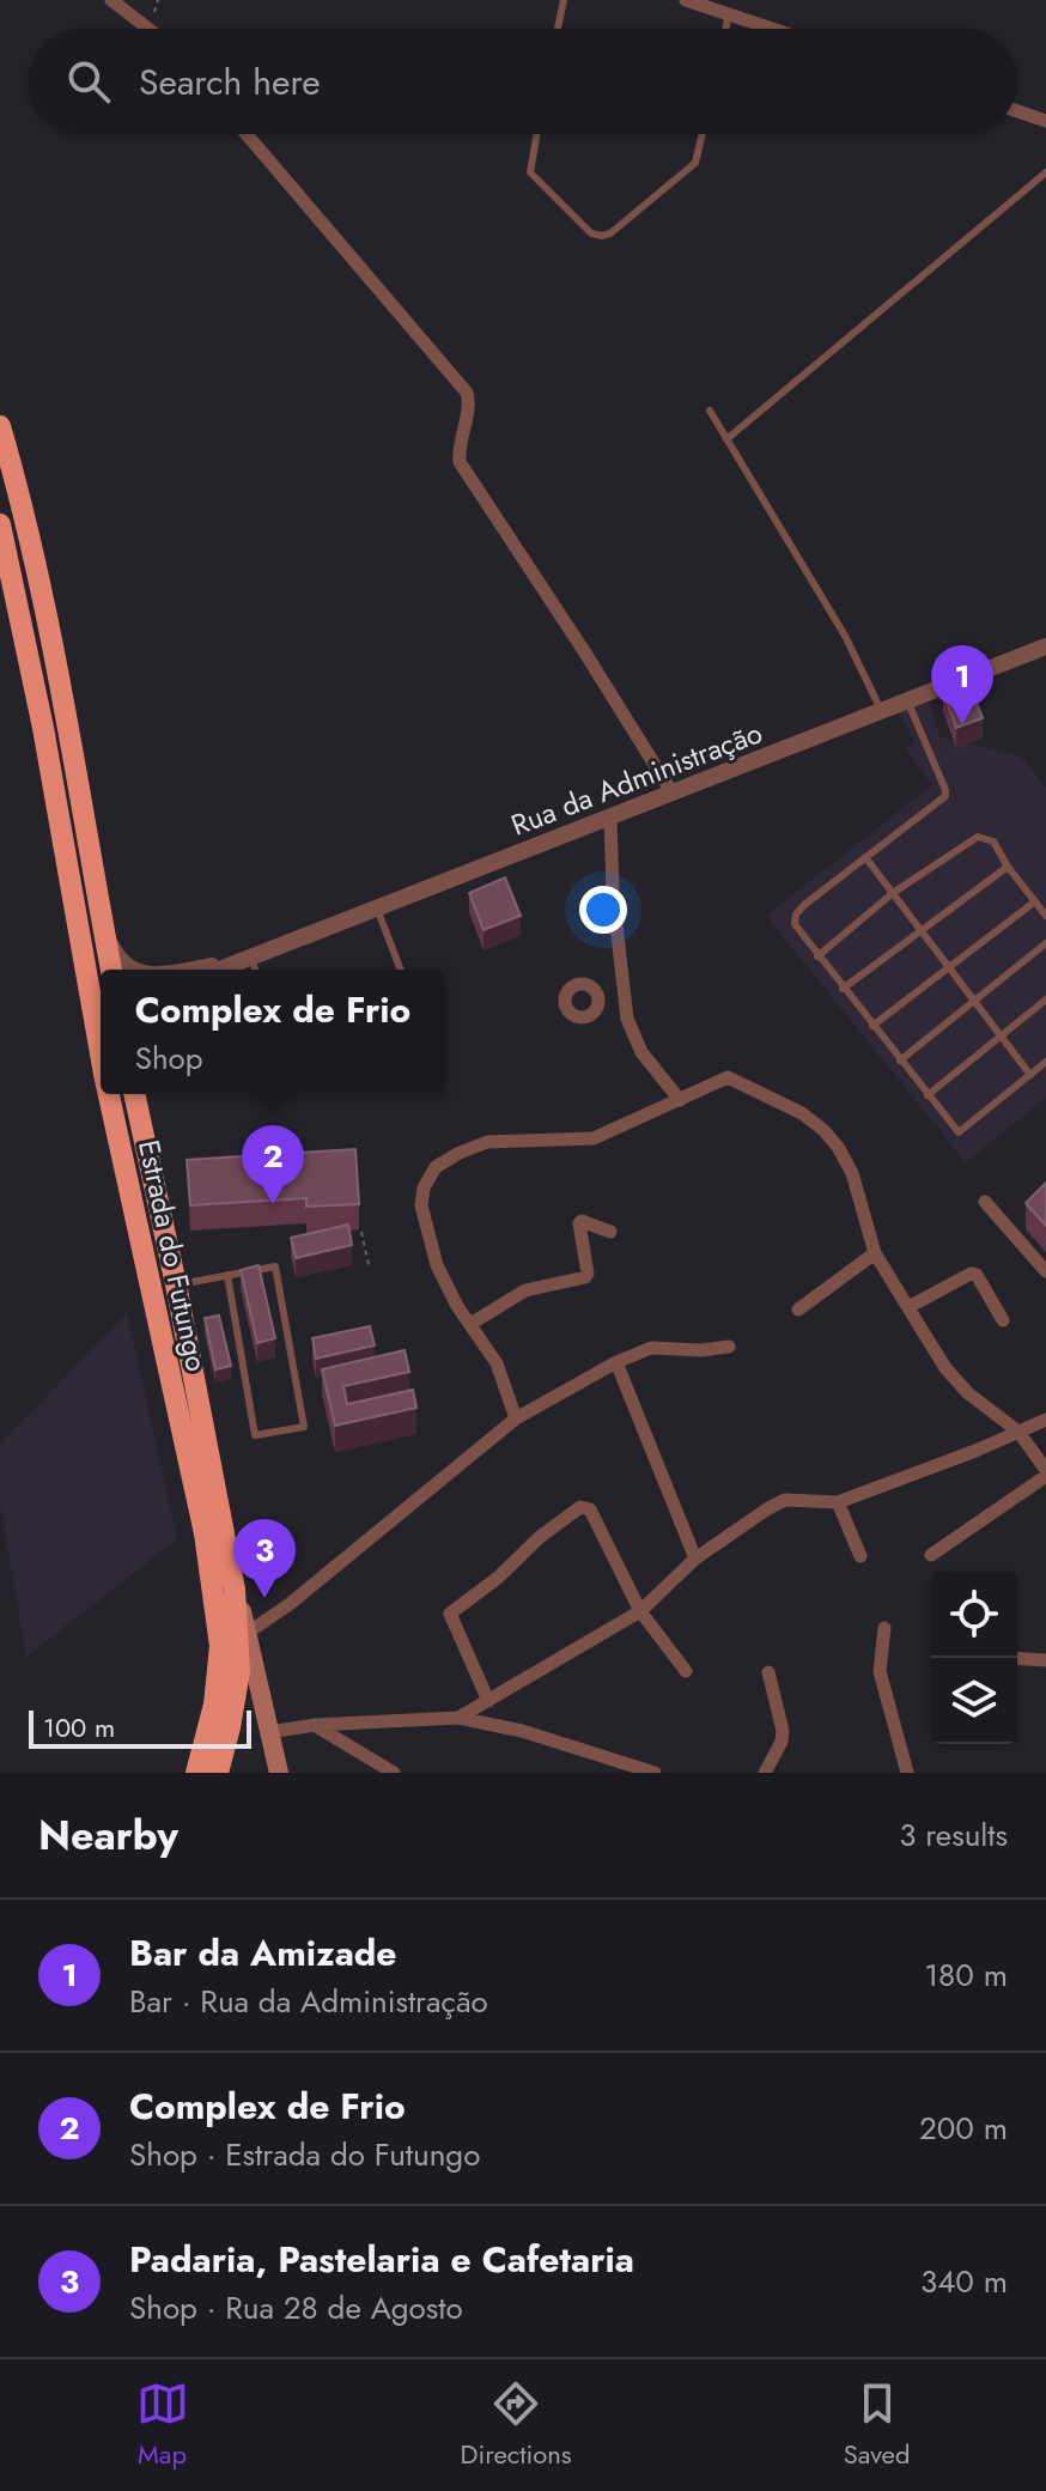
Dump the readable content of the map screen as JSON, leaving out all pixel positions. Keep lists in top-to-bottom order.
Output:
{
  "streets": {
    "highway": ["Estrada do Futungo"],
    "street": ["Rua da Administração"]
  },
  "scale_bar": "100 m",
  "page": {
    "search": "Search here",
    "pins": ["1", "2", "3"],
    "popup": ["Complex de Frio", "Shop"],
    "scale": "100 m",
    "heading": ["Nearby", "3 results"],
    "list": [
      {
        "mark": "1",
        "name": "Bar da Amizade",
        "note": "Bar · Rua da Administração",
        "value": "180 m"
      },
      {
        "mark": "2",
        "name": "Complex de Frio",
        "note": "Shop · Estrada do Futungo",
        "value": "200 m"
      },
      {
        "mark": "3",
        "name": "Padaria, Pastelaria e Cafetaria",
        "note": "Shop · Rua 28 de Agosto",
        "value": "340 m"
      }
    ],
    "nav": ["Map", "Directions", "Saved"]
  }
}
